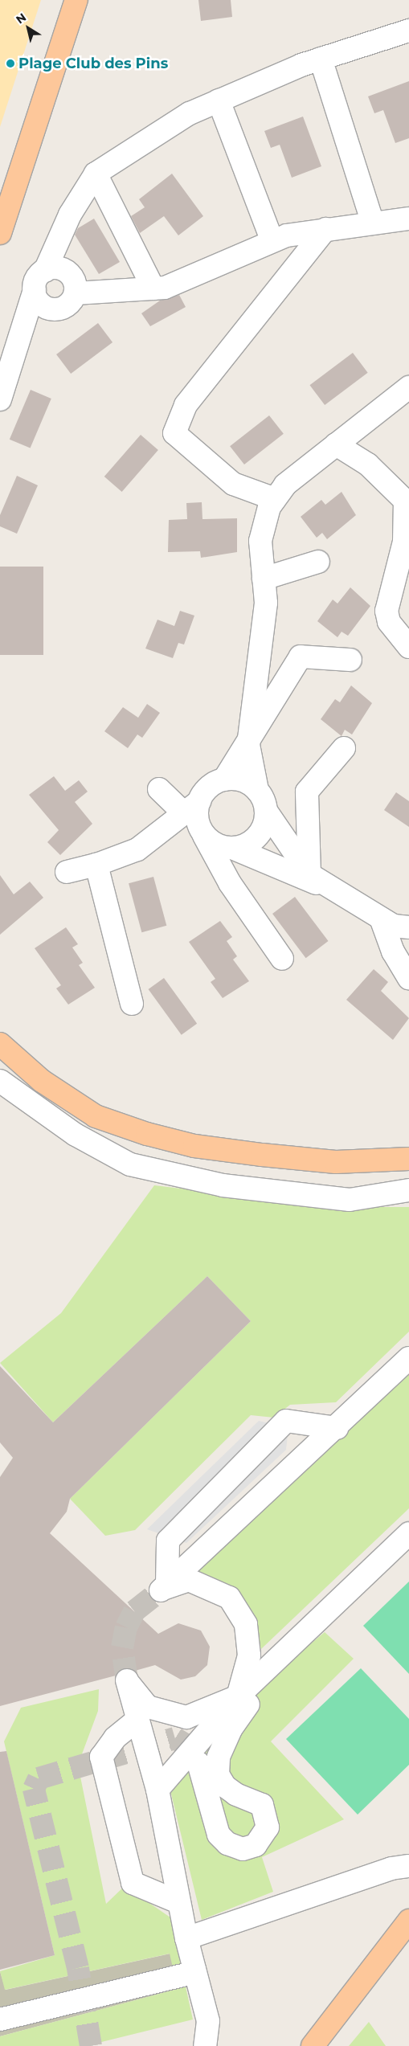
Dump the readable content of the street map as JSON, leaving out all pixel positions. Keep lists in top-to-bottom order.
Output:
{
  "places": ["Plage Club des Pins"],
  "north": "top left"
}
